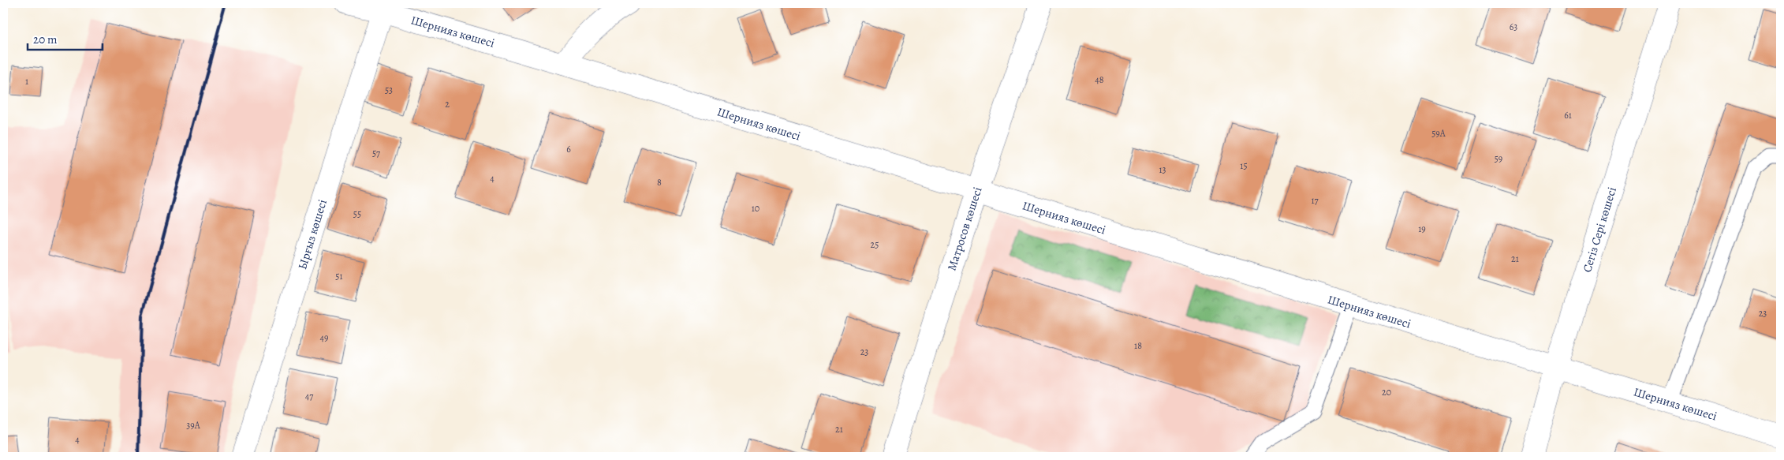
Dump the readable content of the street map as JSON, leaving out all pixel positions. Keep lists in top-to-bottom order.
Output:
{
  "streets": {
    "street": [
      "Шернияз көшесі",
      "Матросов көшесі",
      "Сегіз Сері көшесі",
      "Ырғыз көшесі"
    ]
  },
  "crossings": [
    ["Шернияз көшесі", "Матросов көшесі"],
    ["Шернияз көшесі", "Сегіз Сері көшесі"],
    ["Шернияз көшесі", "Ырғыз көшесі"]
  ],
  "house_numbers": [
    "63",
    "48",
    "1",
    "53",
    "2",
    "61",
    "59А",
    "6",
    "57",
    "59",
    "15",
    "13",
    "4",
    "8",
    "17",
    "10",
    "55",
    "19",
    "25",
    "21",
    "51",
    "23",
    "49",
    "18",
    "23",
    "20",
    "47",
    "39А",
    "21",
    "4"
  ],
  "scale_bar": "20 m"
}
